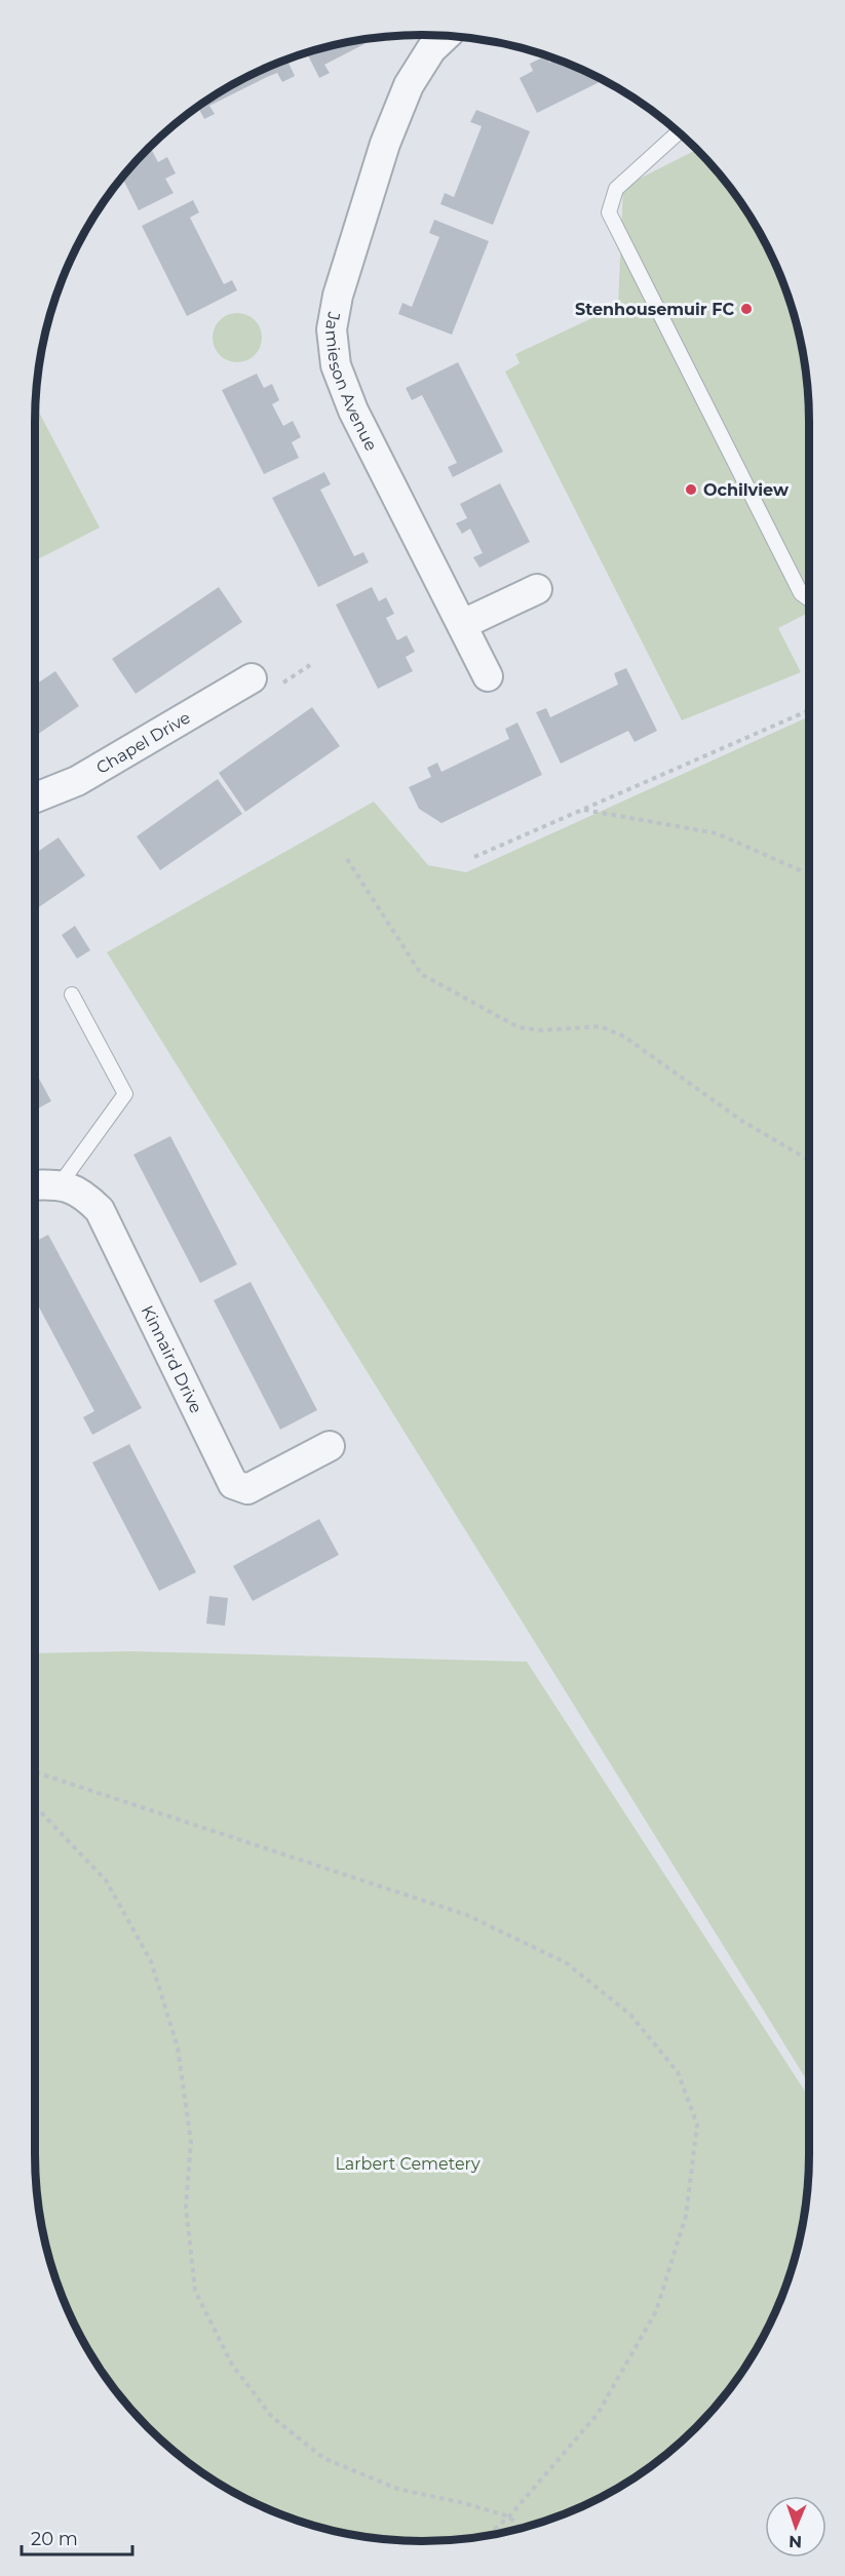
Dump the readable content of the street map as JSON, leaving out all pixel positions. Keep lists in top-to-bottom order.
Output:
{
  "streets": {
    "street": ["Jamieson Avenue", "Chapel Drive", "Kinnaird Drive"]
  },
  "parks": ["Larbert Cemetery"],
  "places": ["Stenhousemuir FC", "Ochilview"],
  "scale_bar": "20 m",
  "north": "bottom"
}
